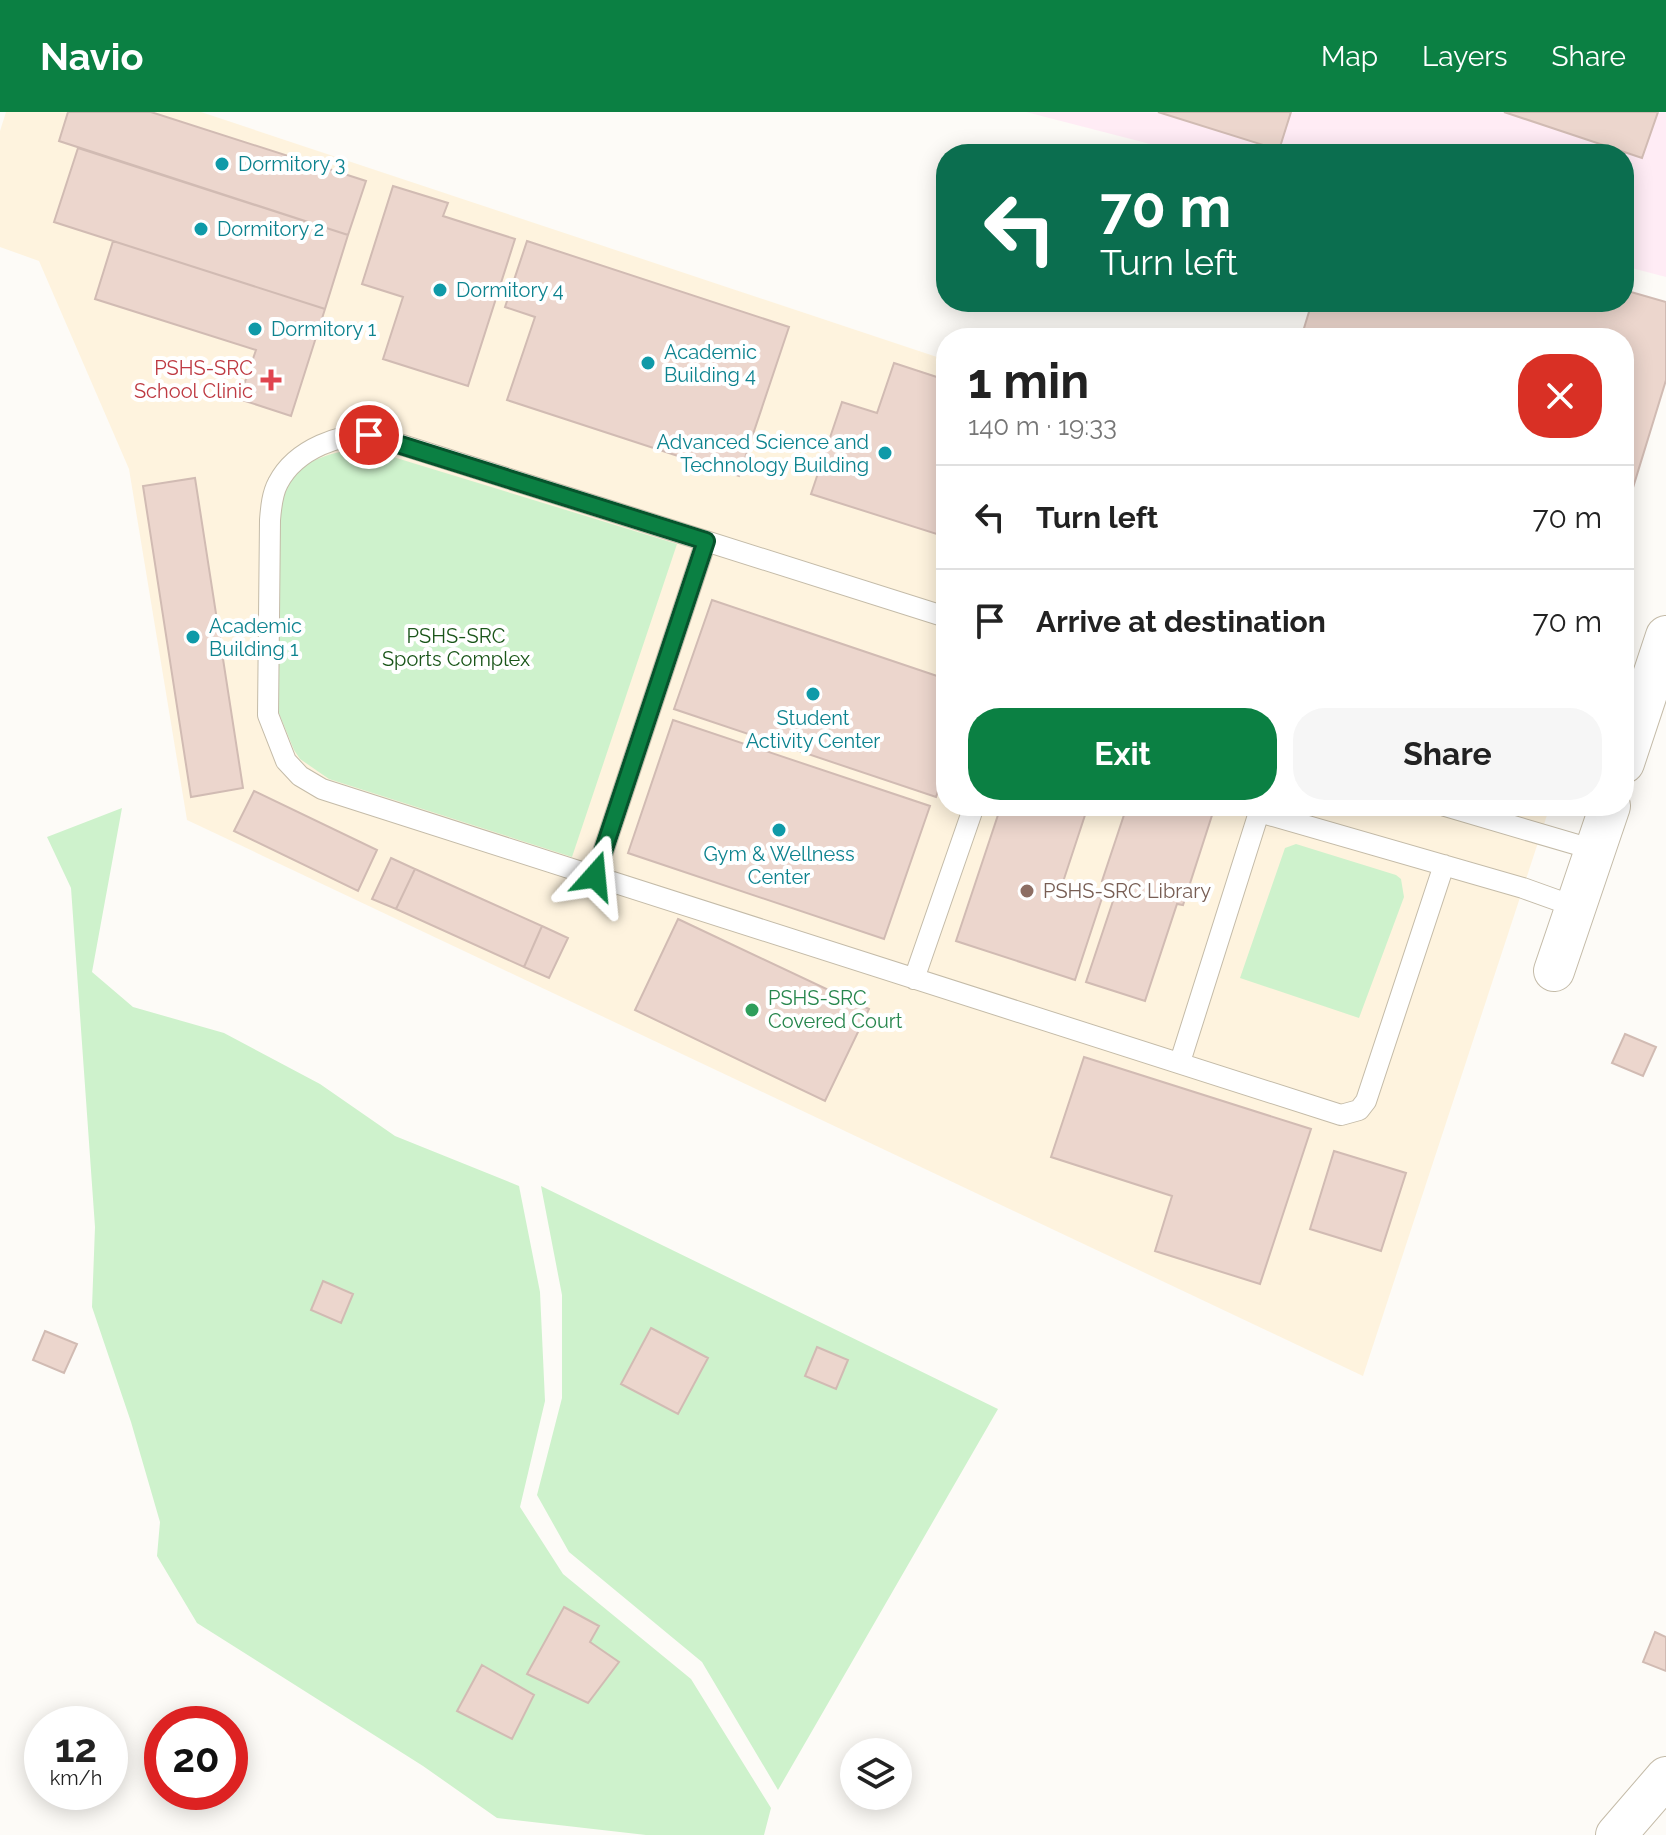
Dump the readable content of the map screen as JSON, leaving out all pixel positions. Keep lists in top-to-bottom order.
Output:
{
  "parks": ["PSHS-SRC Sports Complex"],
  "places": {
    "other": [
      "Dormitory 3",
      "Dormitory 2",
      "Dormitory 4",
      "Dormitory 1",
      "Academic Building 4",
      "Advanced Science and Technology Building",
      "Academic Building 1",
      "Student Activity Center",
      "Gym & Wellness Center",
      "PSHS-SRC Library",
      "PSHS-SRC Covered Court"
    ],
    "health": ["PSHS-SRC School Clinic"]
  },
  "page": {
    "header": "Navio",
    "nav": ["Map", "Layers", "Share"],
    "turn": ["70 m", "Turn left"],
    "heading": ["1 min", "140 m · 19:33"],
    "list": [
      {
        "name": "Turn left",
        "value": "70 m"
      },
      {
        "name": "Arrive at destination",
        "value": "70 m"
      }
    ],
    "buttons": ["Exit", "Share"],
    "speed": "12 km/h",
    "limit": "20"
  }
}
